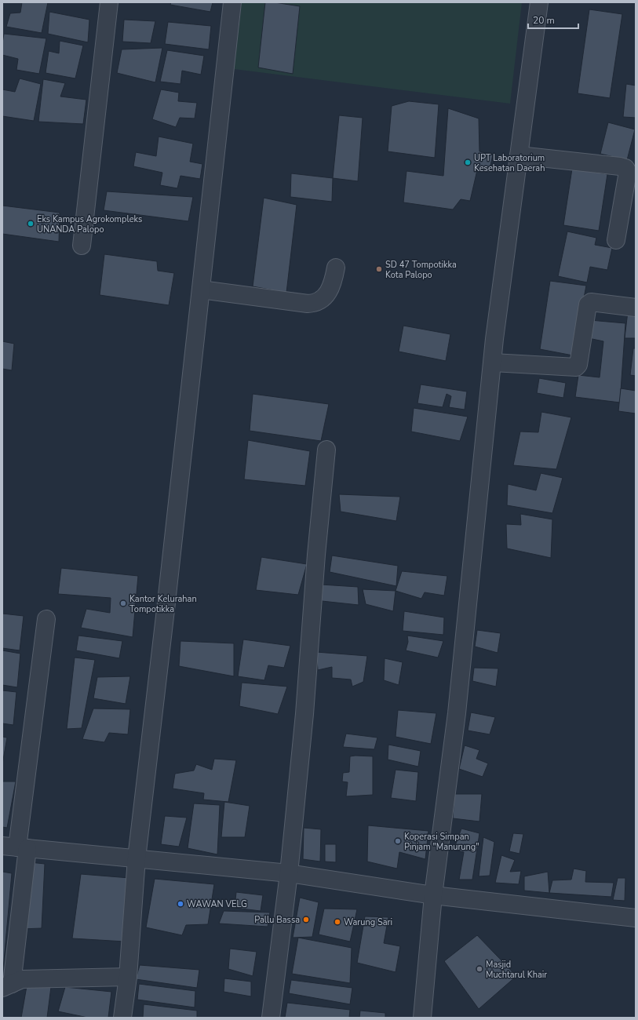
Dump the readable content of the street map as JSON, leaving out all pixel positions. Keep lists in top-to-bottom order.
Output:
{
  "places": [
    "UPT Laboratorium Kesehatan Daerah",
    "Eks Kampus Agrokompleks UNANDA Palopo",
    "SD 47 Tompotikka Kota Palopo",
    "Kantor Kelurahan Tompotikka",
    "Koperasi Simpan Pinjam \"Manurung\"",
    "WAWAN VELG",
    "Pallu Bassa",
    "Warung Sari",
    "Masjid Muchtarul Khair"
  ],
  "scale_bar": "20 m"
}
